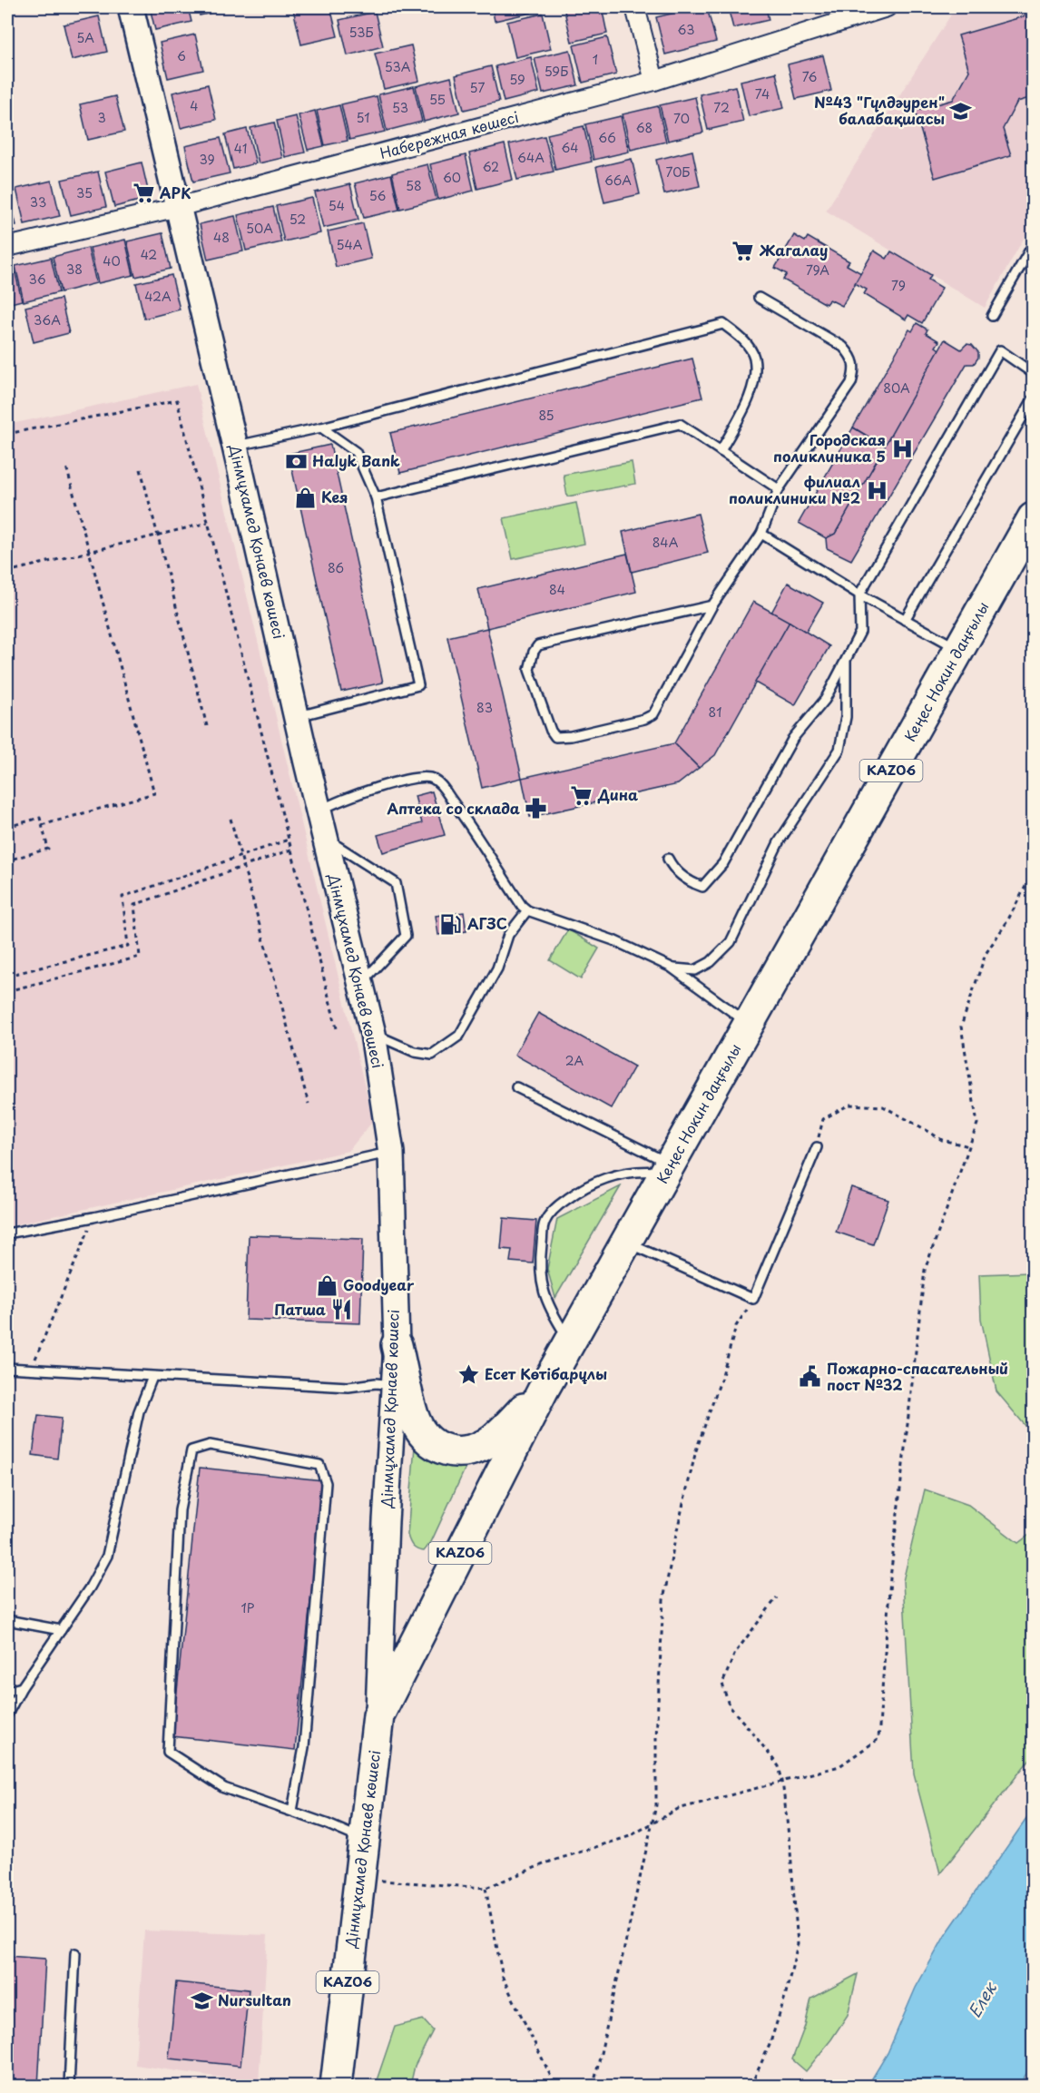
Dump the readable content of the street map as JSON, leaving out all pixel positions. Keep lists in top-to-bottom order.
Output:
{
  "streets": {
    "highway": ["Дінмұхамед Қонаев көшесі", "Кеңес Нокин даңғылы", "KАZ06"],
    "street": ["Набережная көшесі"]
  },
  "crossings": [
    ["Набережная көшесі", "Дінмұхамед Қонаев көшесі"],
    ["Дінмұхамед Қонаев көшесі", "Кеңес Нокин даңғылы"]
  ],
  "water": ["Елек"],
  "places": {
    "school or university": ["№43 \"Гүлдәурен\" балабақшасы", "Nursultan"],
    "supermarket": ["АРК", "Жагалау", "Дина"],
    "hospital": ["Городская поликлиника 5", "филиал поликлиники №2"],
    "bank": ["Halyk Bank"],
    "shop": ["Кея", "Goodyear"],
    "pharmacy": ["Аптека со склада"],
    "fuel station": ["АГЗС"],
    "restaurant": ["Патша"],
    "place": ["Есет Көтібарұлы"],
    "public building": ["Пожарно-спасательный пост №32"]
  },
  "house_numbers": [
    "63",
    "53Б",
    "5А",
    "6",
    "1",
    "53А",
    "59Б",
    "76",
    "59",
    "57",
    "74",
    "55",
    "4",
    "53",
    "72",
    "3",
    "51",
    "70",
    "68",
    "66",
    "64",
    "41",
    "64А",
    "39",
    "62",
    "70Б",
    "60",
    "66А",
    "58",
    "35",
    "56",
    "33",
    "54",
    "52",
    "50А",
    "48",
    "54А",
    "42",
    "40",
    "38",
    "79А",
    "36",
    "79",
    "42А",
    "36А",
    "80А",
    "85",
    "84А",
    "86",
    "84",
    "83",
    "81",
    "2А",
    "1Р"
  ]
}
